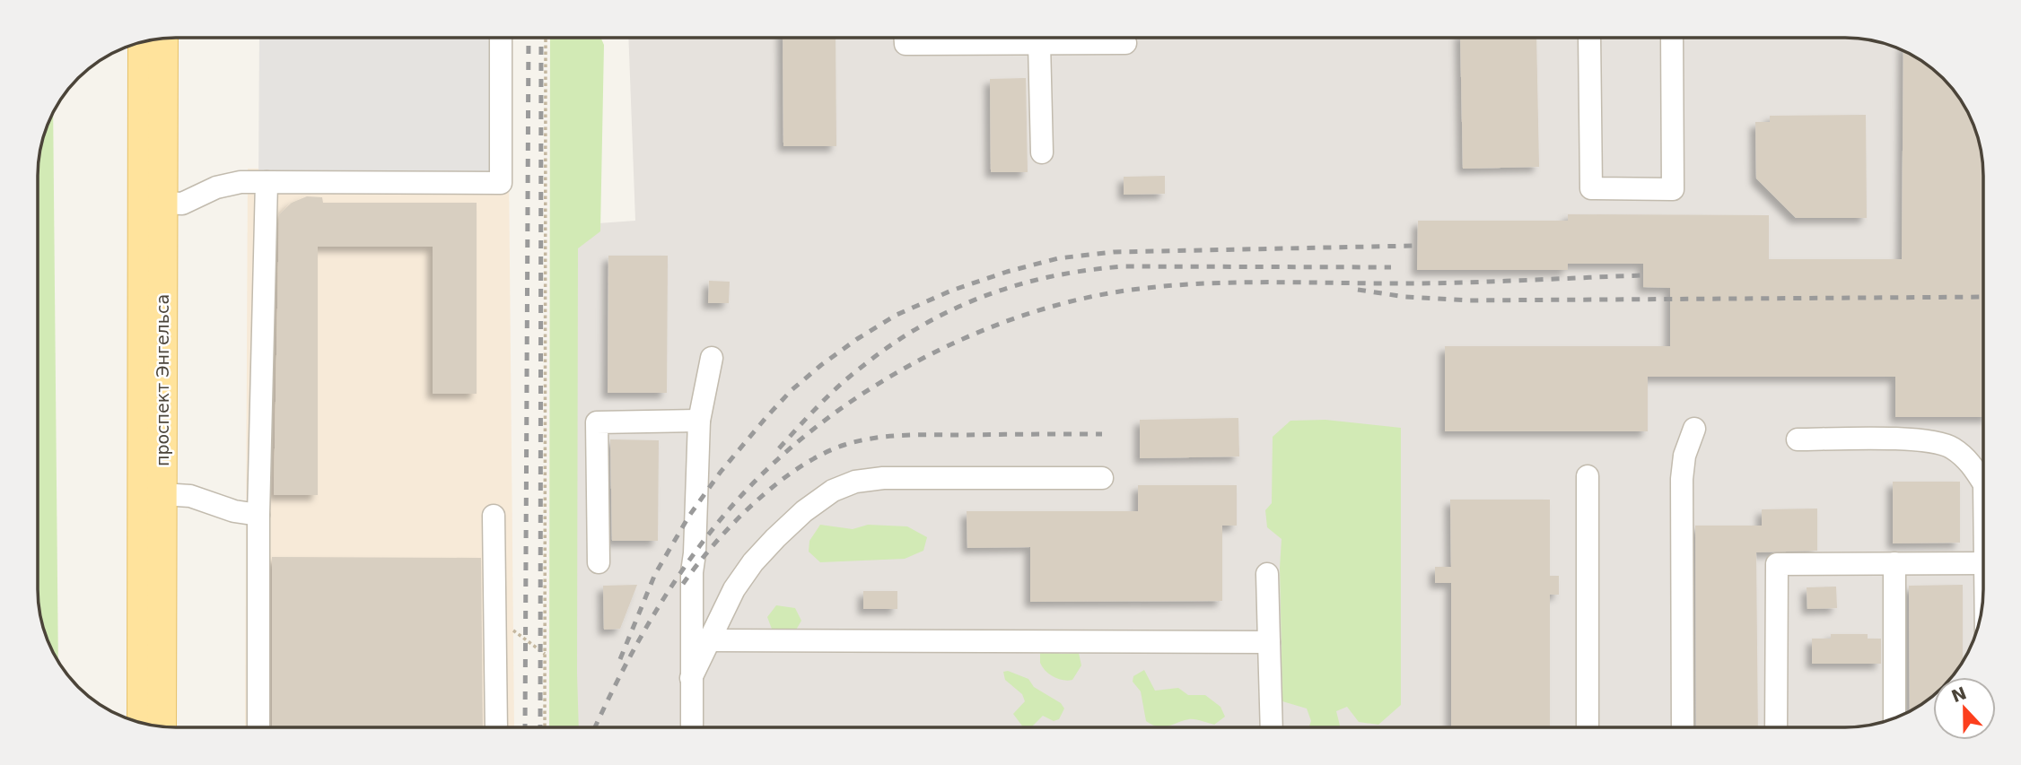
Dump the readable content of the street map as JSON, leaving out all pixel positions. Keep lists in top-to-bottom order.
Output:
{
  "streets": {
    "main road": ["проспект Энгельса"]
  },
  "north": "top"
}
